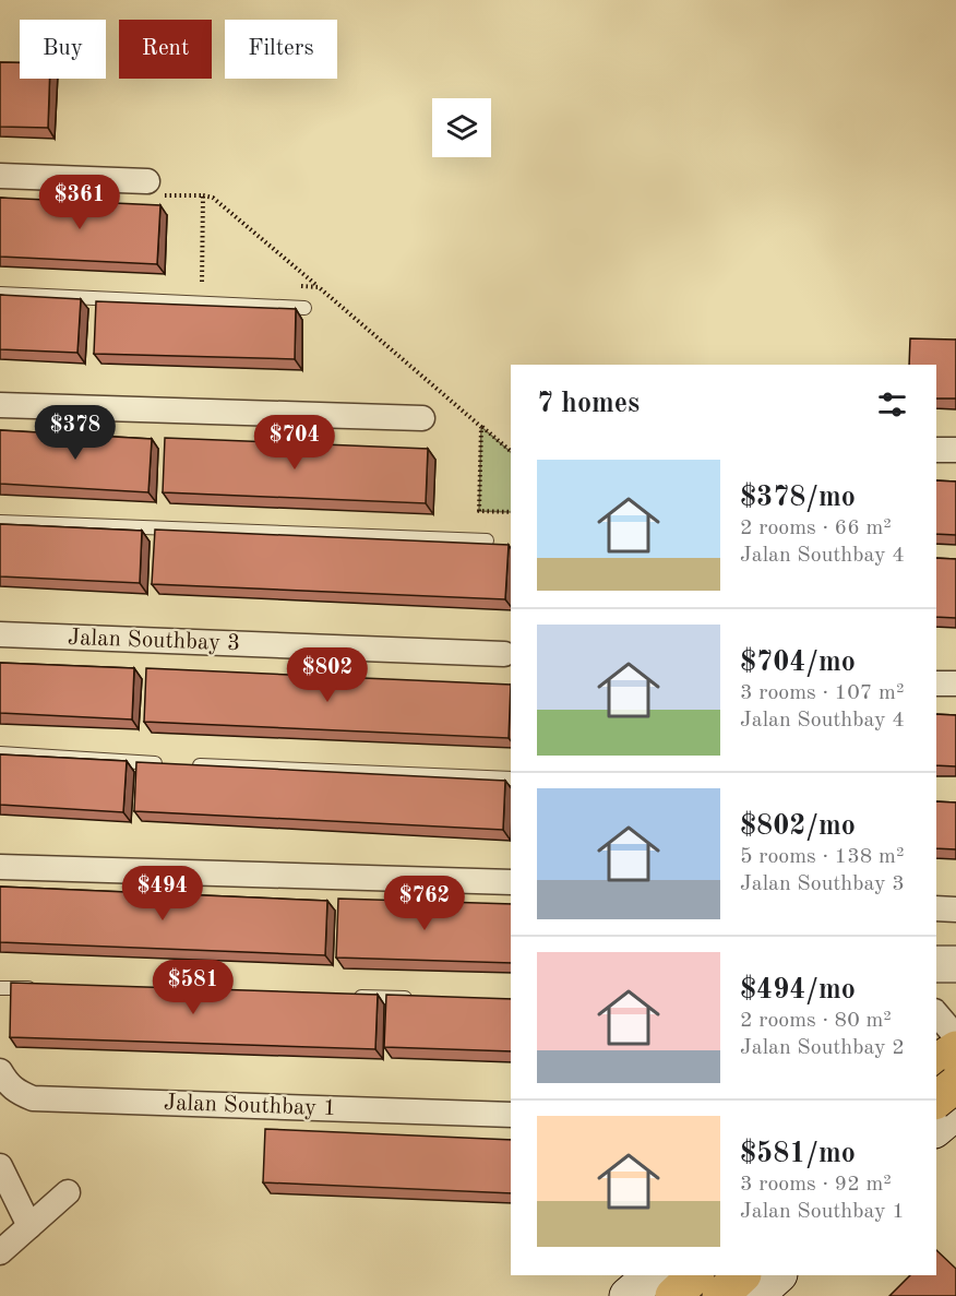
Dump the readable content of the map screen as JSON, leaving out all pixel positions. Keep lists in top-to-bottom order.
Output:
{
  "streets": {
    "street": ["Jalan Southbay 3", "Jalan Southbay 1"]
  },
  "page": {
    "chip": ["Buy", "Rent", "Filters"],
    "price": [
      "$361",
      "$378",
      "$704",
      "$802",
      "$494",
      "$762",
      "$581"
    ],
    "heading": "7 homes",
    "list": [
      {
        "name": "$378/mo",
        "note": "2 rooms · 66 m² · Jalan Southbay 4"
      },
      {
        "name": "$704/mo",
        "note": "3 rooms · 107 m² · Jalan Southbay 4"
      },
      {
        "name": "$802/mo",
        "note": "5 rooms · 138 m² · Jalan Southbay 3"
      },
      {
        "name": "$494/mo",
        "note": "2 rooms · 80 m² · Jalan Southbay 2"
      },
      {
        "name": "$581/mo",
        "note": "3 rooms · 92 m² · Jalan Southbay 1"
      }
    ]
  }
}
